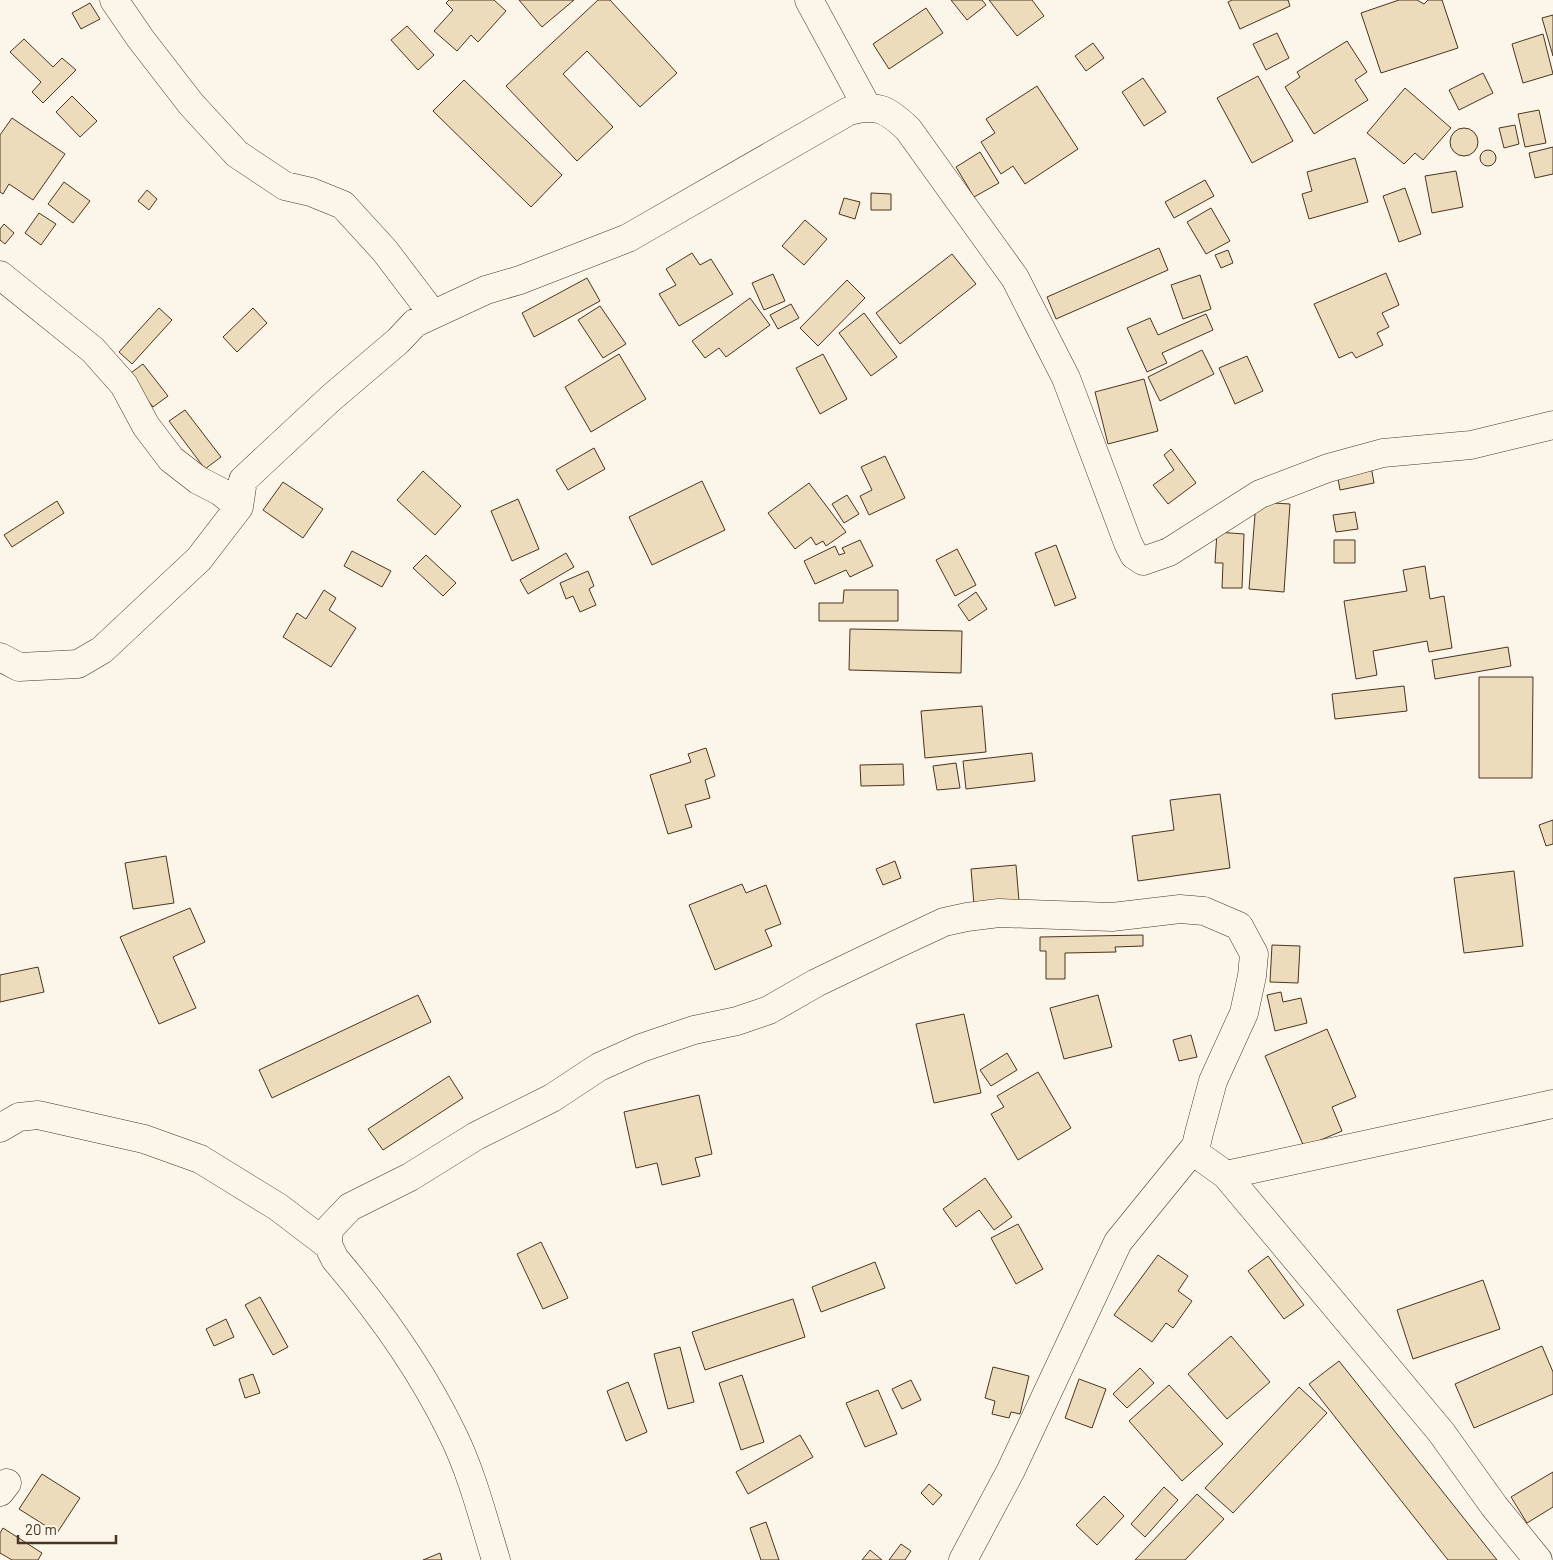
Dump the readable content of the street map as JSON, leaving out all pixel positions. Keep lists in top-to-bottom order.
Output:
{
  "scale_bar": "20 m"
}
